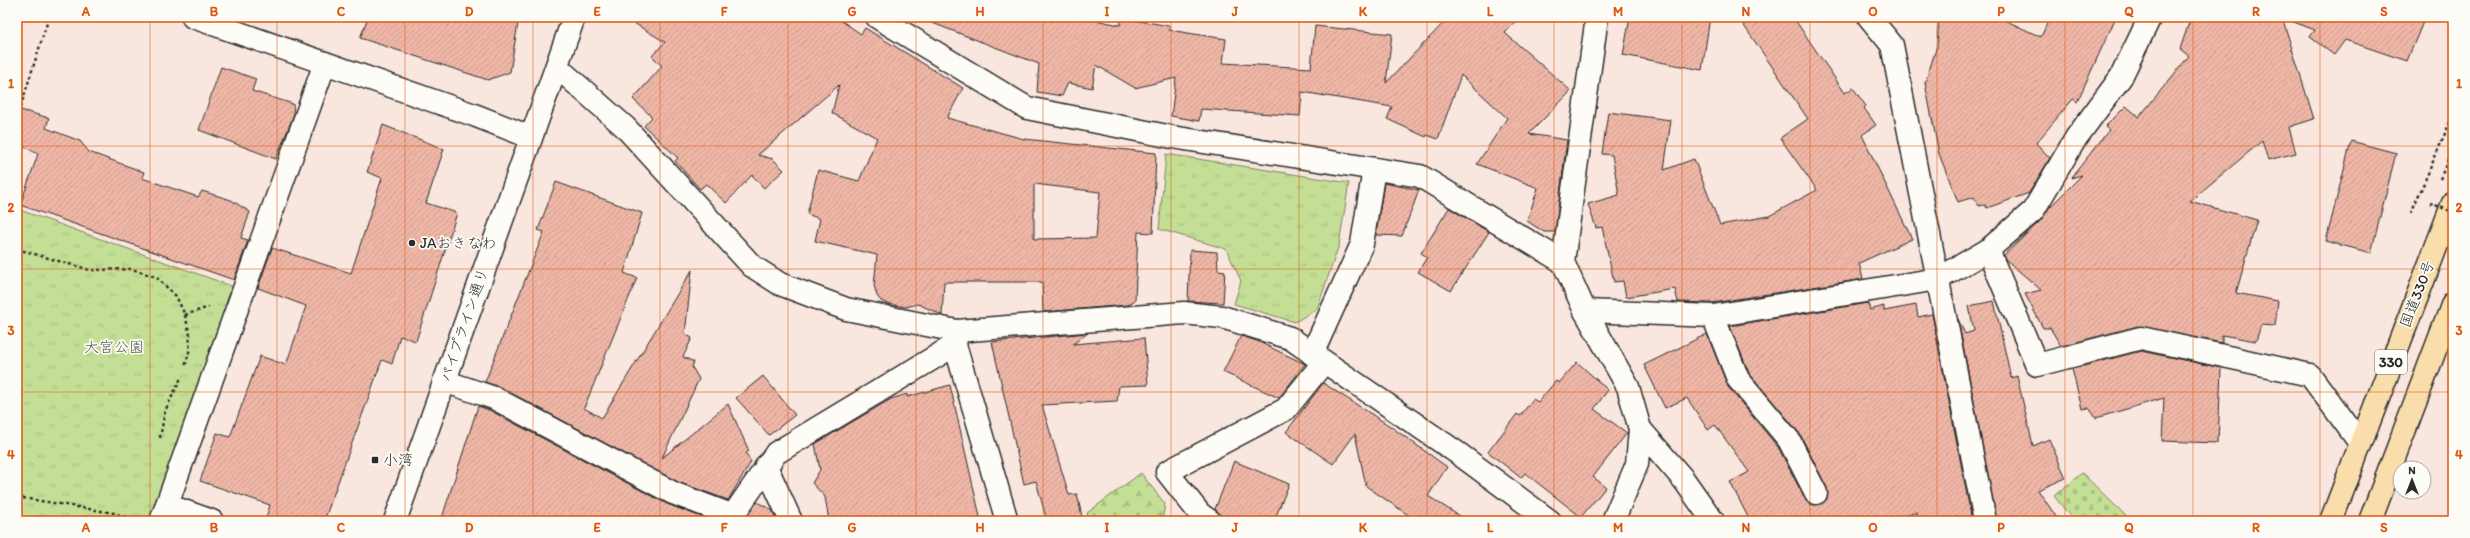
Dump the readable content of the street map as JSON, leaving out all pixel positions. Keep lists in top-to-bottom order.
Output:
{
  "streets": {
    "highway": ["国道330号", "330"],
    "street": ["パイプライン通り"]
  },
  "parks": ["大宮公園"],
  "places": {
    "other": ["JAおきなわ"],
    "transit": ["小湾"]
  },
  "north": "top",
  "grid": {
    "columns": [
      "A",
      "B",
      "C",
      "D",
      "E",
      "F",
      "G",
      "H",
      "I",
      "J",
      "K",
      "L",
      "M",
      "N",
      "O",
      "P",
      "Q",
      "R",
      "S"
    ],
    "rows": [
      "1",
      "2",
      "3",
      "4"
    ]
  }
}
